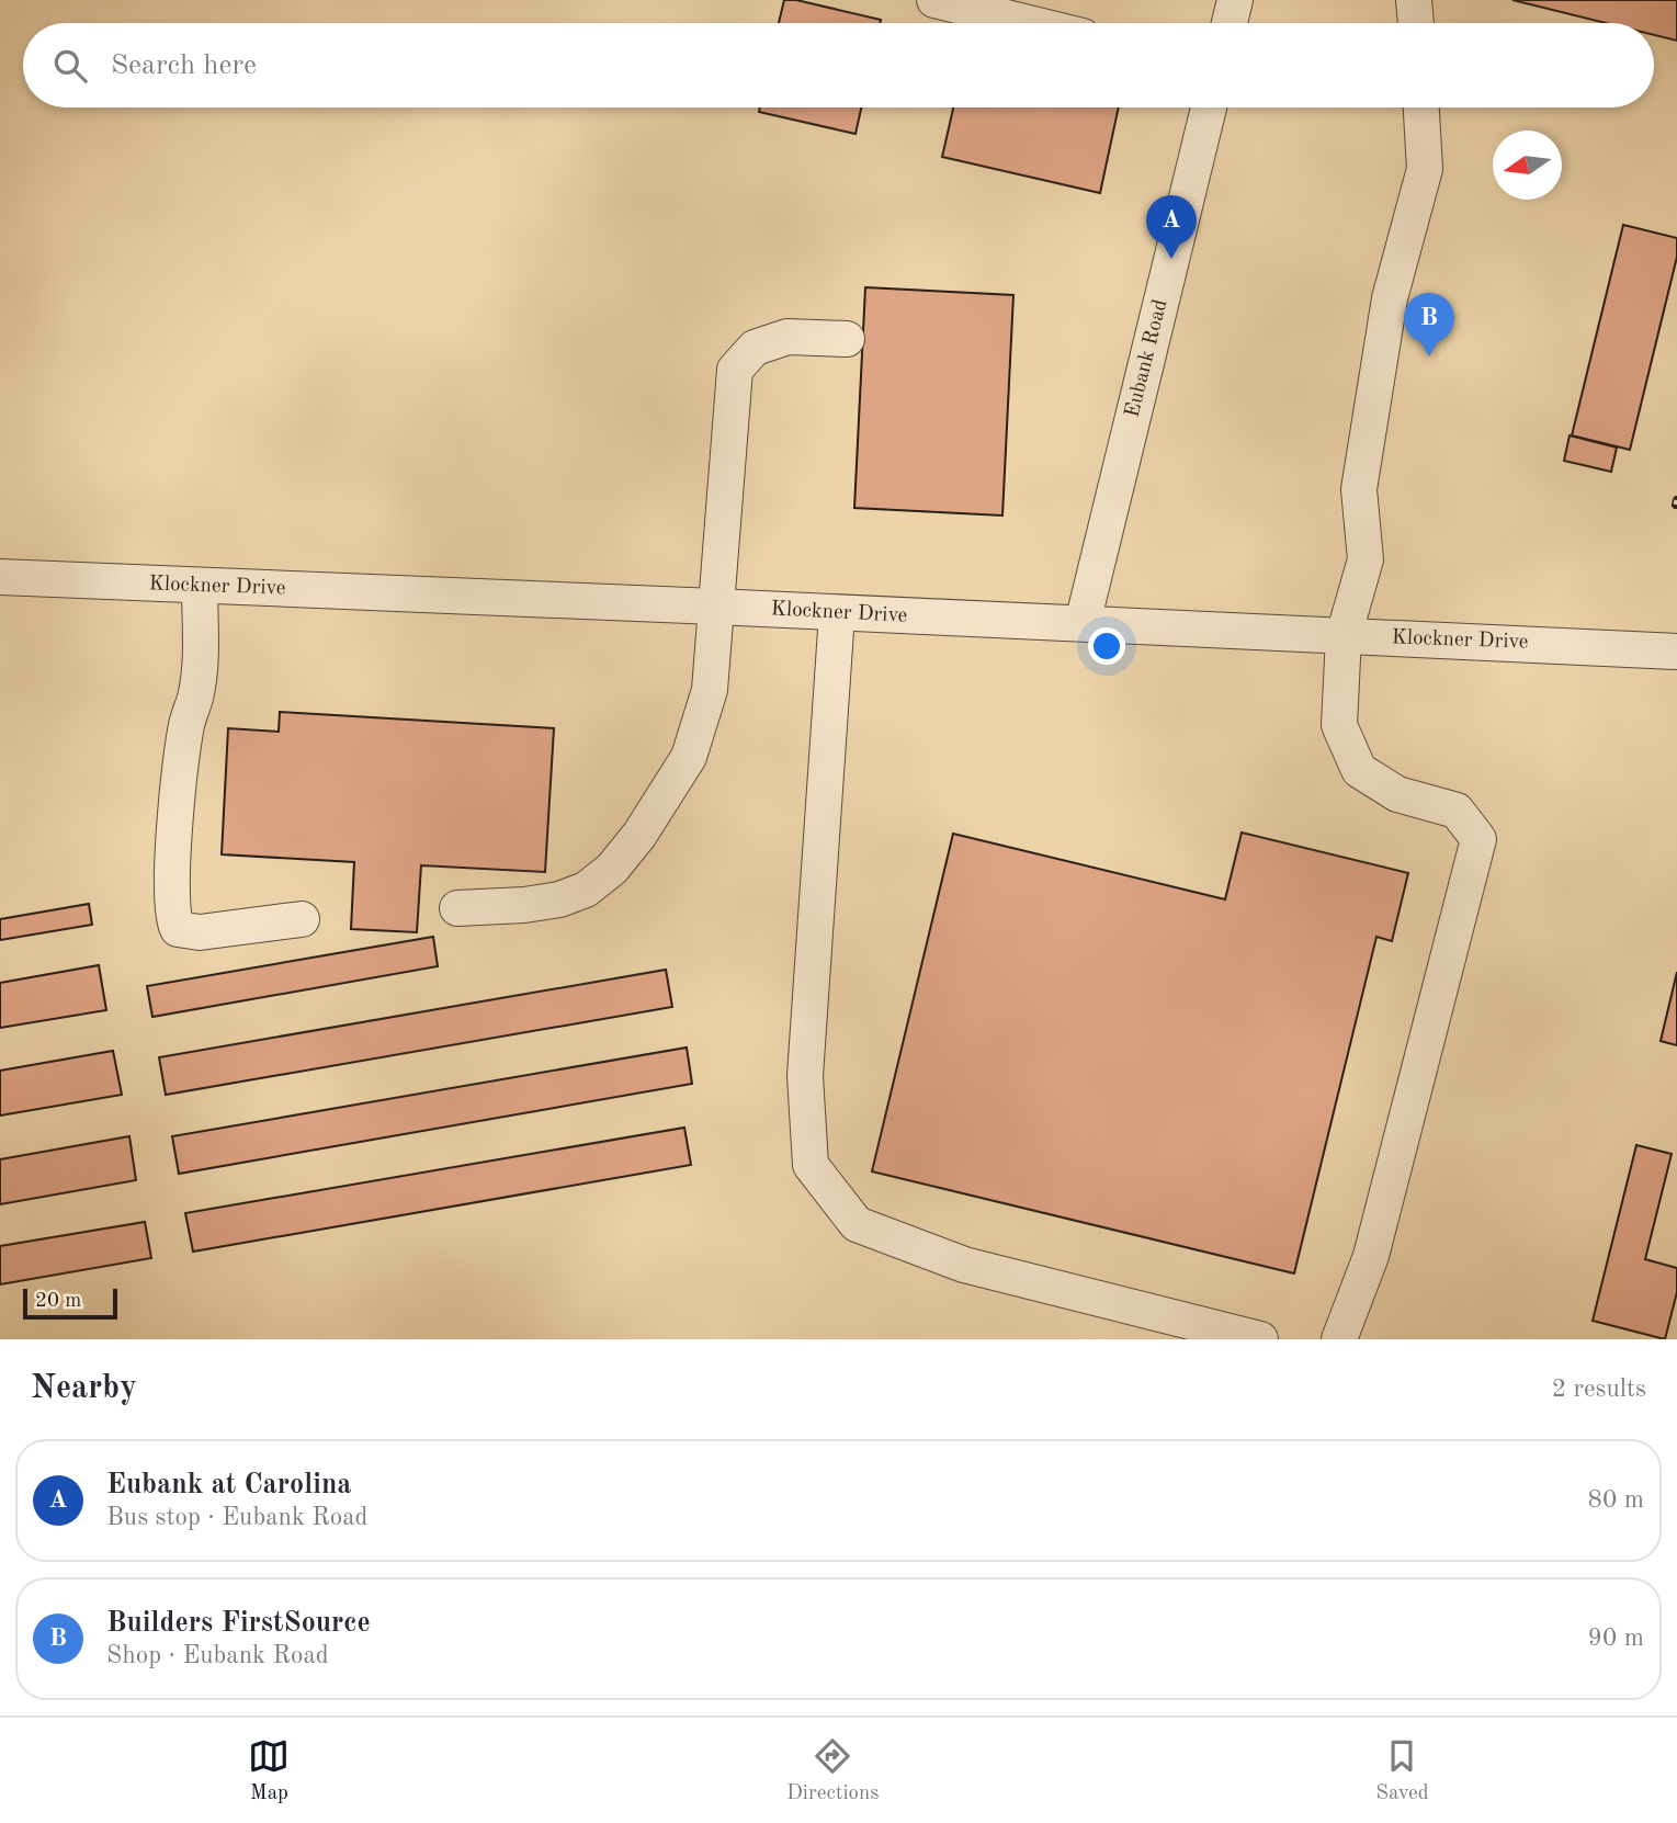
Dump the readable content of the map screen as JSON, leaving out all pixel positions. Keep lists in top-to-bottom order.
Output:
{
  "streets": {
    "street": ["Eubank Road", "Klockner Drive"]
  },
  "crossings": [
    ["Eubank Road", "Klockner Drive"]
  ],
  "scale_bar": "20 m",
  "north": "left",
  "page": {
    "search": "Search here",
    "pins": ["A", "B"],
    "scale": "20 m",
    "heading": ["Nearby", "2 results"],
    "list": [
      {
        "mark": "A",
        "name": "Eubank at Carolina",
        "note": "Bus stop · Eubank Road",
        "value": "80 m"
      },
      {
        "mark": "B",
        "name": "Builders FirstSource",
        "note": "Shop · Eubank Road",
        "value": "90 m"
      }
    ],
    "nav": ["Map", "Directions", "Saved"]
  }
}
